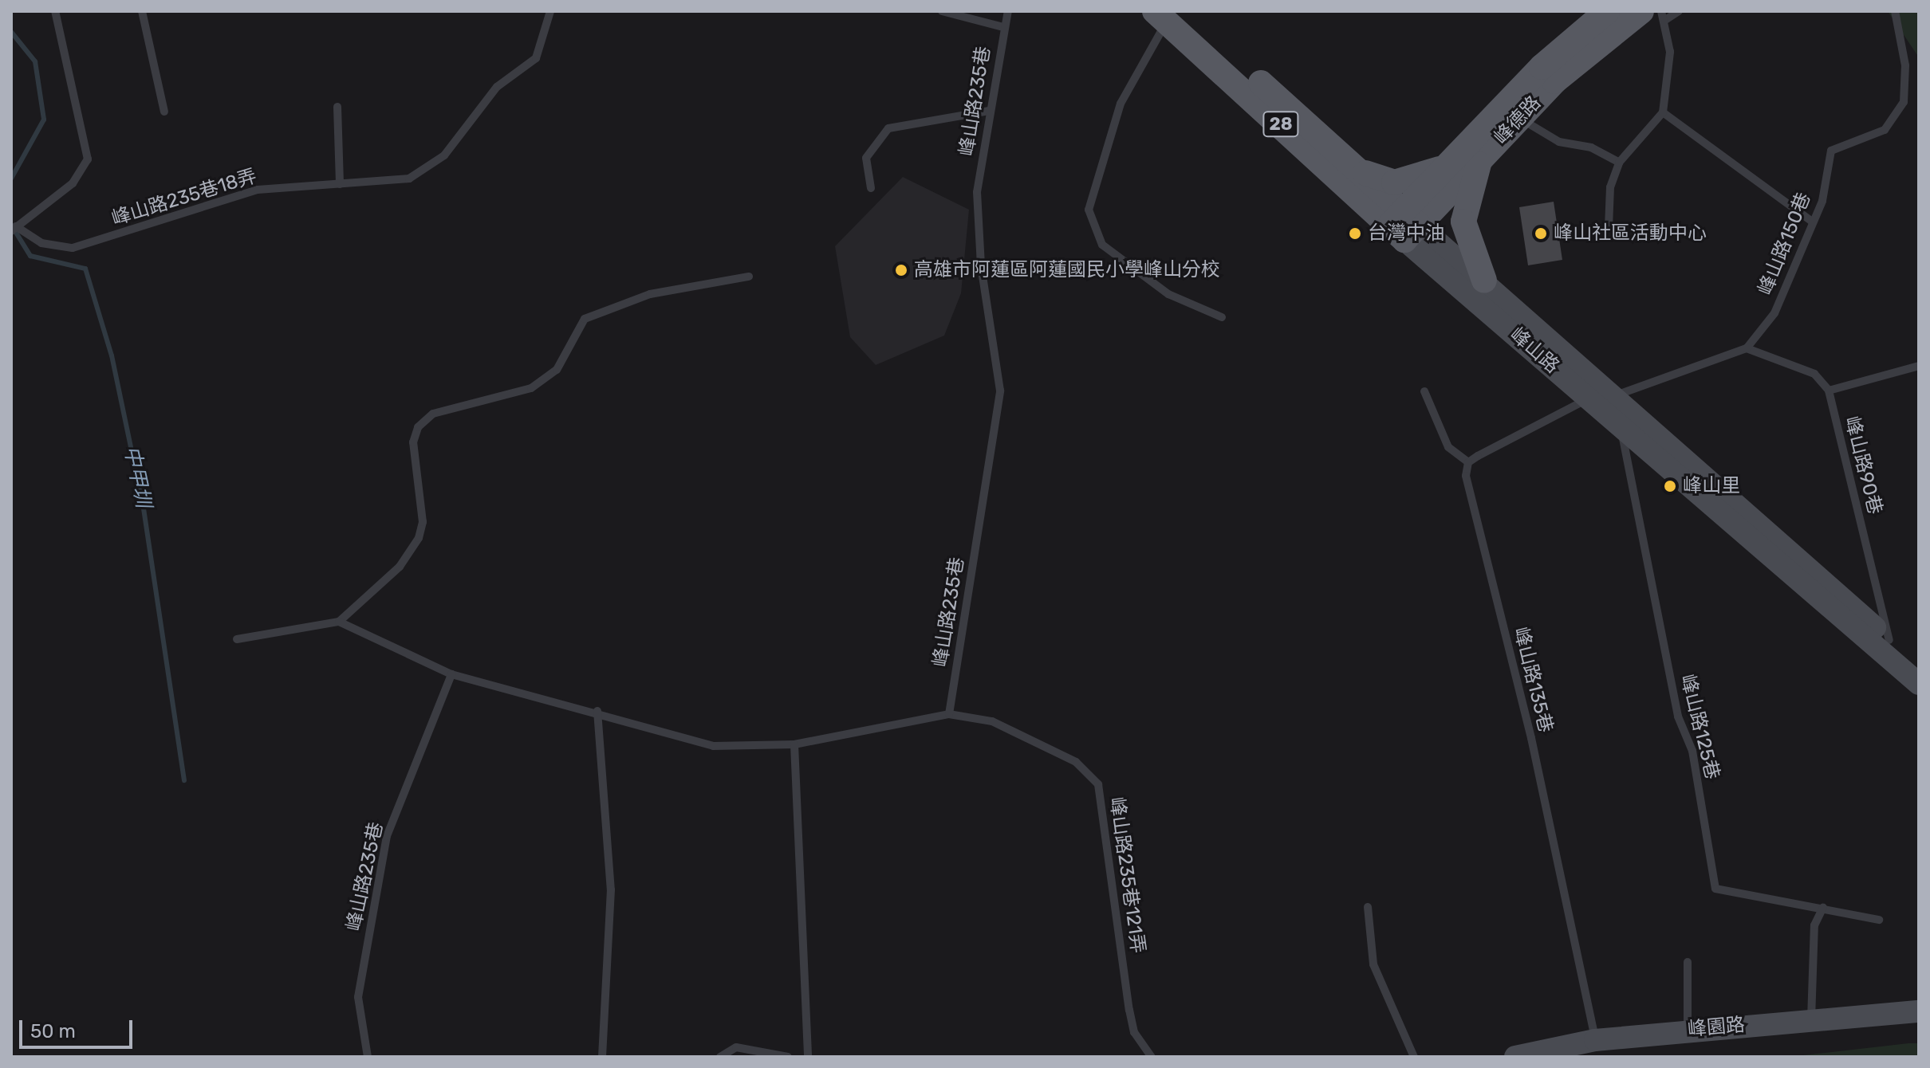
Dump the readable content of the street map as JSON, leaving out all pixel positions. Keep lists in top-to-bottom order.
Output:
{
  "streets": {
    "main road": ["峰德路", "28", "峰山路"],
    "street": ["峰園路"],
    "lane": [
      "峰山路235巷",
      "峰山路235巷18弄",
      "峰山路150巷",
      "峰山路90巷",
      "峰山路135巷",
      "峰山路125巷",
      "峰山路235巷121弄"
    ]
  },
  "crossings": [
    ["峰山路235巷", "峰山路235巷121弄"],
    ["峰德路", "峰山路"],
    ["峰山路", "峰山路90巷"],
    ["峰山路", "峰山路125巷"],
    ["峰山路135巷", "峰園路"]
  ],
  "water": ["中甲圳"],
  "places": [
    "台灣中油",
    "峰山社區活動中心",
    "高雄市阿蓮區阿蓮國民小學峰山分校",
    "峰山里"
  ],
  "scale_bar": "50 m"
}
